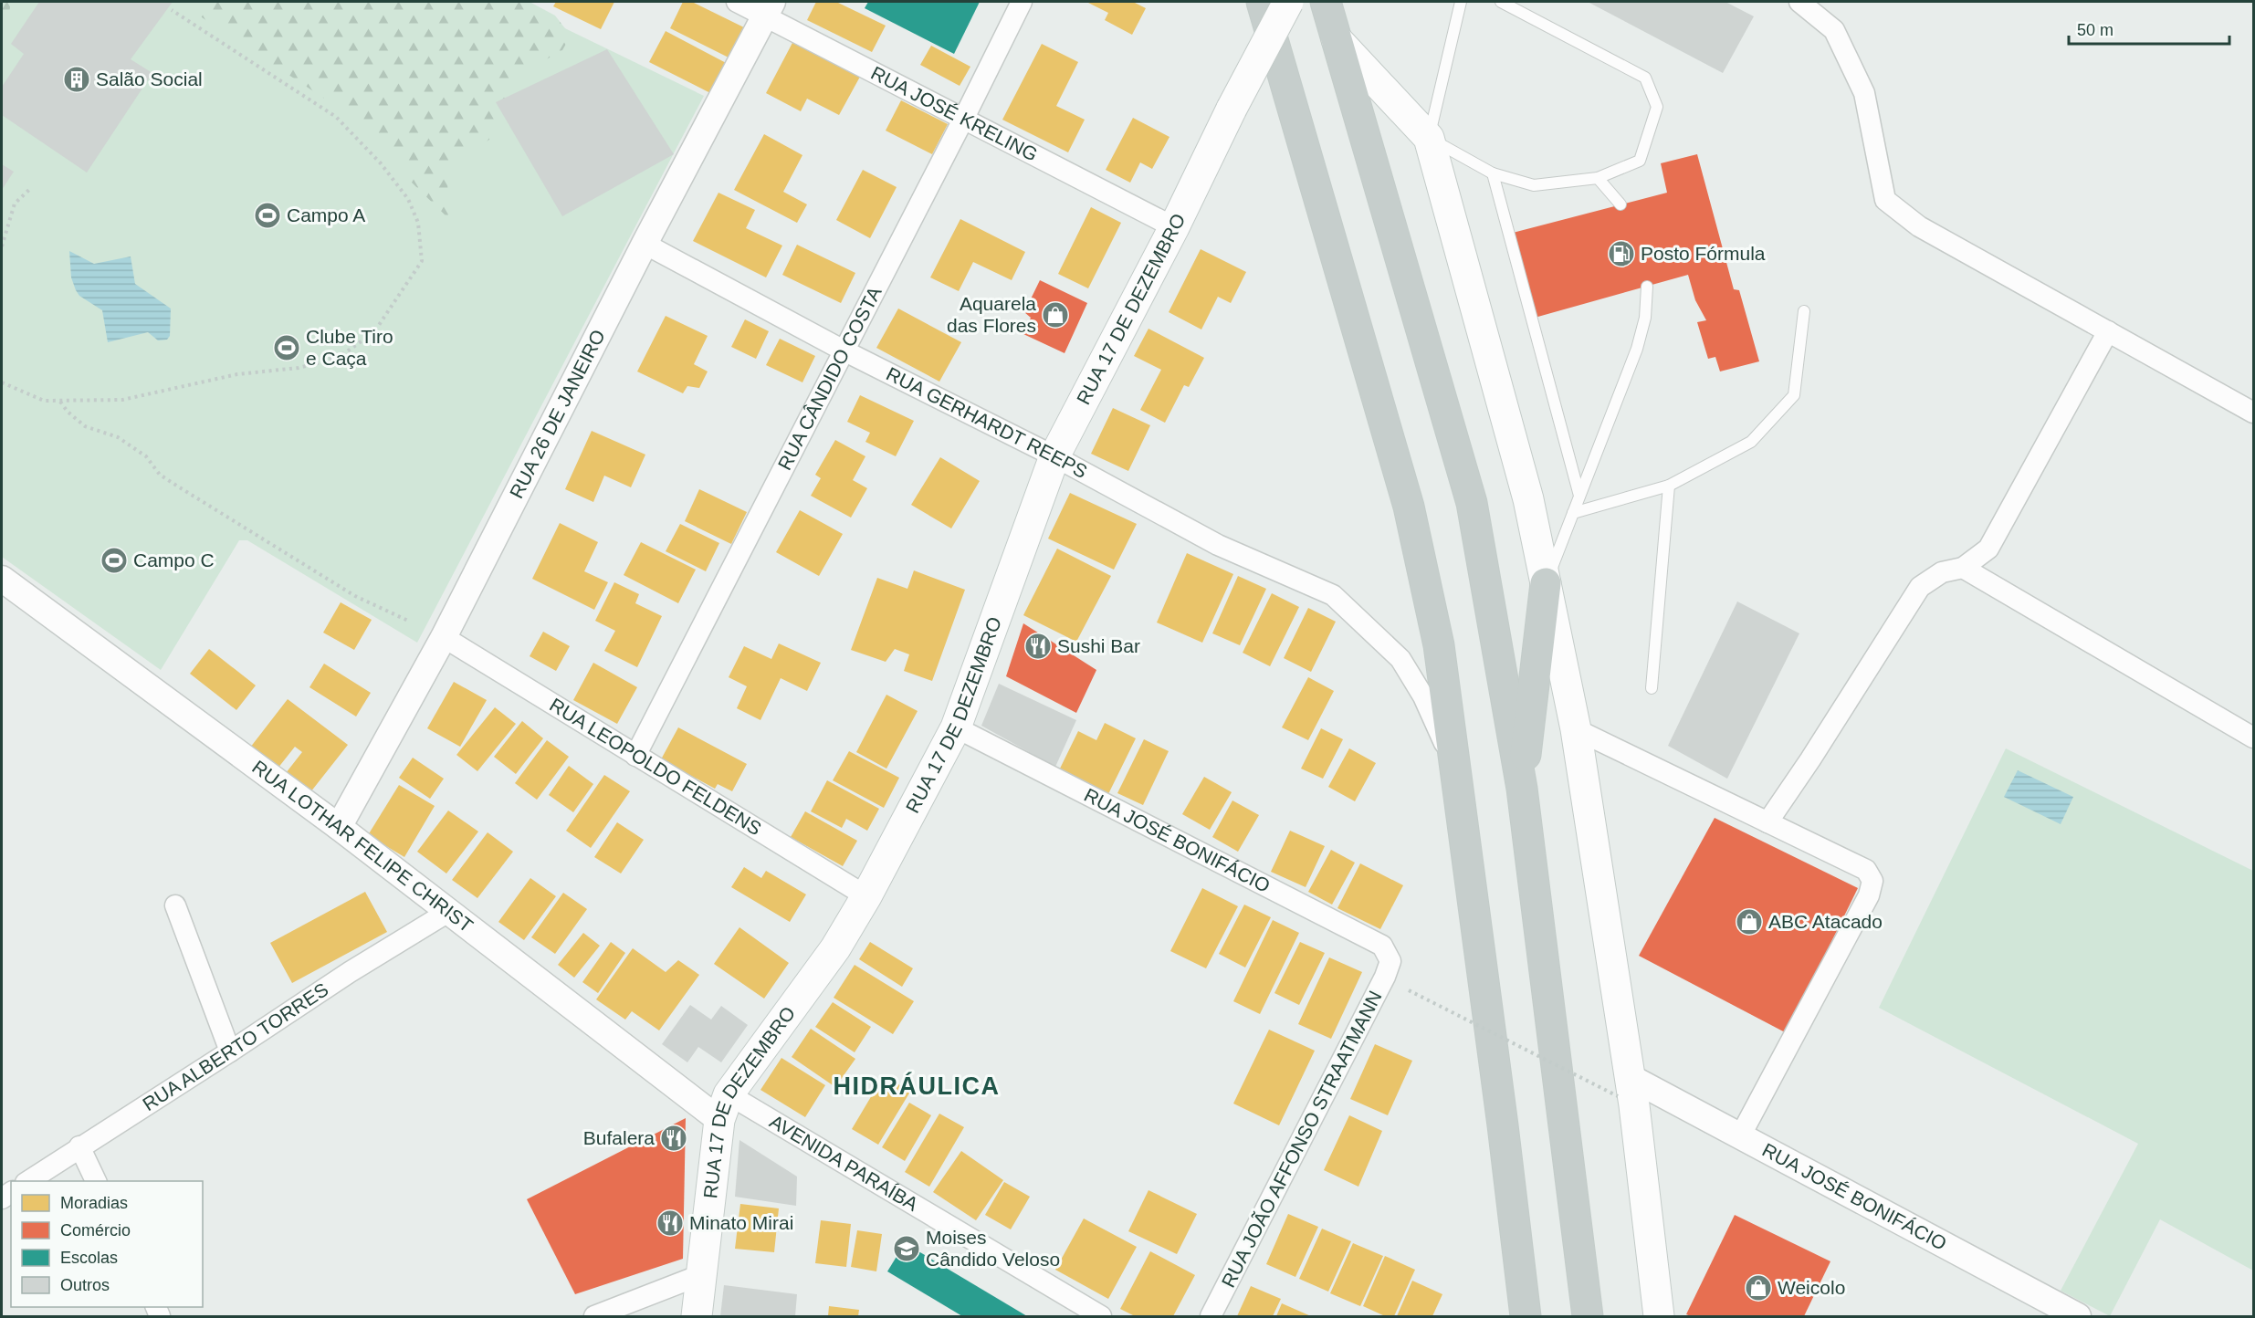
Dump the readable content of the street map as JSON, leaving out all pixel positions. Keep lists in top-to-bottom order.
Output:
{
  "streets": {
    "main road": ["RUA 17 DE DEZEMBRO"],
    "street": [
      "RUA JOSÉ KRELING",
      "RUA CÂNDIDO COSTA",
      "RUA 26 DE JANEIRO",
      "RUA GERHARDT REEPS",
      "RUA LEOPOLDO FELDENS",
      "RUA JOSÉ BONIFÁCIO",
      "RUA LOTHAR FELIPE CHRIST",
      "RUA ALBERTO TORRES",
      "RUA JOÃO AFFONSO STRAATMANN",
      "AVENIDA PARAÍBA"
    ]
  },
  "crossings": [
    ["RUA JOSÉ KRELING", "RUA 17 DE DEZEMBRO"],
    ["RUA JOSÉ KRELING", "RUA CÂNDIDO COSTA"],
    ["RUA JOSÉ KRELING", "RUA 26 DE JANEIRO"],
    ["RUA 17 DE DEZEMBRO", "RUA GERHARDT REEPS"],
    ["RUA 17 DE DEZEMBRO", "RUA LEOPOLDO FELDENS"],
    ["RUA 17 DE DEZEMBRO", "RUA JOSÉ BONIFÁCIO"],
    ["RUA 17 DE DEZEMBRO", "RUA LOTHAR FELIPE CHRIST"],
    ["RUA 17 DE DEZEMBRO", "AVENIDA PARAÍBA"],
    ["RUA CÂNDIDO COSTA", "RUA GERHARDT REEPS"],
    ["RUA CÂNDIDO COSTA", "RUA LEOPOLDO FELDENS"],
    ["RUA 26 DE JANEIRO", "RUA GERHARDT REEPS"],
    ["RUA 26 DE JANEIRO", "RUA LEOPOLDO FELDENS"],
    ["RUA 26 DE JANEIRO", "RUA LOTHAR FELIPE CHRIST"],
    ["RUA JOSÉ BONIFÁCIO", "RUA JOÃO AFFONSO STRAATMANN"],
    ["RUA LOTHAR FELIPE CHRIST", "RUA ALBERTO TORRES"],
    ["RUA LOTHAR FELIPE CHRIST", "AVENIDA PARAÍBA"]
  ],
  "districts": ["HIDRÁULICA"],
  "places": {
    "building": ["Salão Social"],
    "sports": ["Campo A", "Clube Tiro e Caça", "Campo C"],
    "fuel station": ["Posto Fórmula"],
    "shop": ["Aquarela das Flores", "ABC Atacado", "Weicolo"],
    "restaurant": ["Sushi Bar", "Bufalera", "Minato Mirai"],
    "school or university": ["Moises Cândido Veloso"]
  },
  "legend": [
    "Moradias",
    "Comércio",
    "Escolas",
    "Outros"
  ],
  "scale_bar": "50 m"
}
